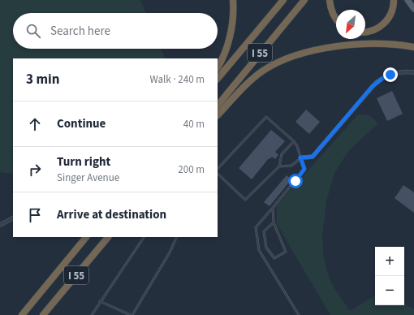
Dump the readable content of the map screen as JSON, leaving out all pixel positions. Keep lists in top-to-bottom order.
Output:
{
  "streets": {
    "highway": ["I 55"]
  },
  "north": "bottom left",
  "page": {
    "search": "Search here",
    "heading": ["3 min", "Walk · 240 m"],
    "list": [
      ["Continue", "40 m"],
      ["Turn right", "Singer Avenue", "200 m"],
      "Arrive at destination"
    ],
    "map_buttons": ["+", "−"]
  }
}
